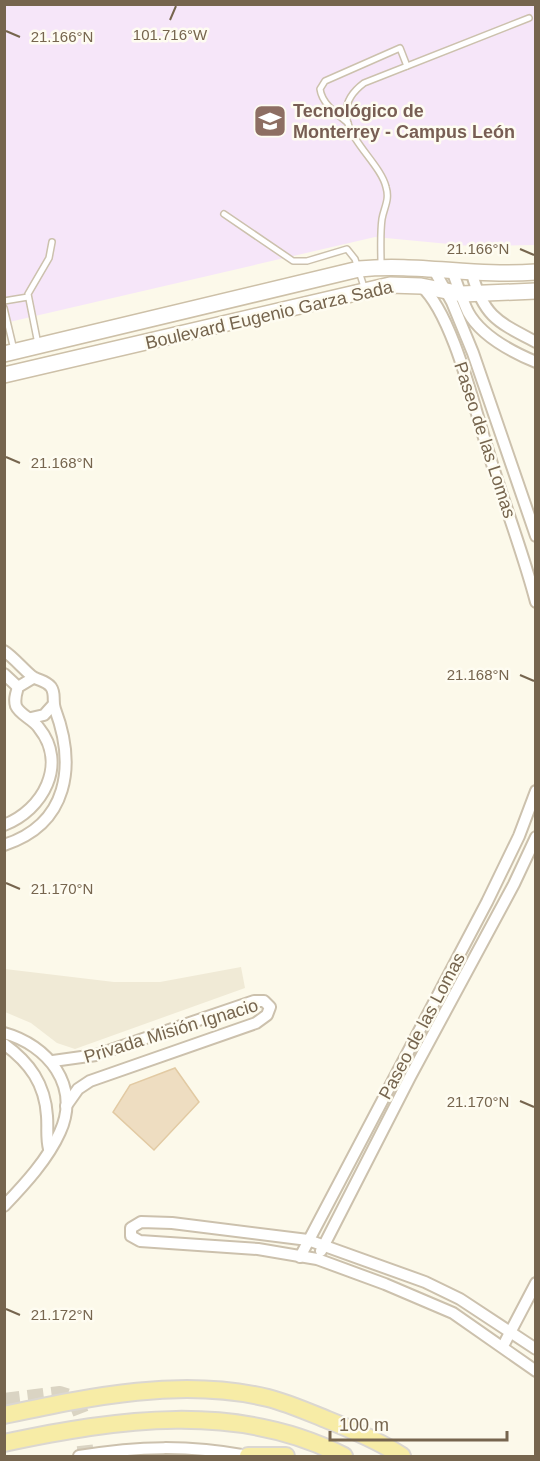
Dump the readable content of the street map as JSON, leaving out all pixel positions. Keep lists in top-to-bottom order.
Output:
{
  "streets": {
    "street": ["Boulevard Eugenio Garza Sada", "Paseo de las Lomas", "Privada Misión Ignacio"]
  },
  "crossings": [
    ["Boulevard Eugenio Garza Sada", "Paseo de las Lomas"]
  ],
  "places": {
    "school or university": ["Tecnológico de Monterrey - Campus León"]
  },
  "scale_bar": "100 m",
  "coordinates": [
    "101.716°W",
    "21.166°N",
    "21.168°N",
    "21.170°N",
    "21.172°N"
  ]
}
